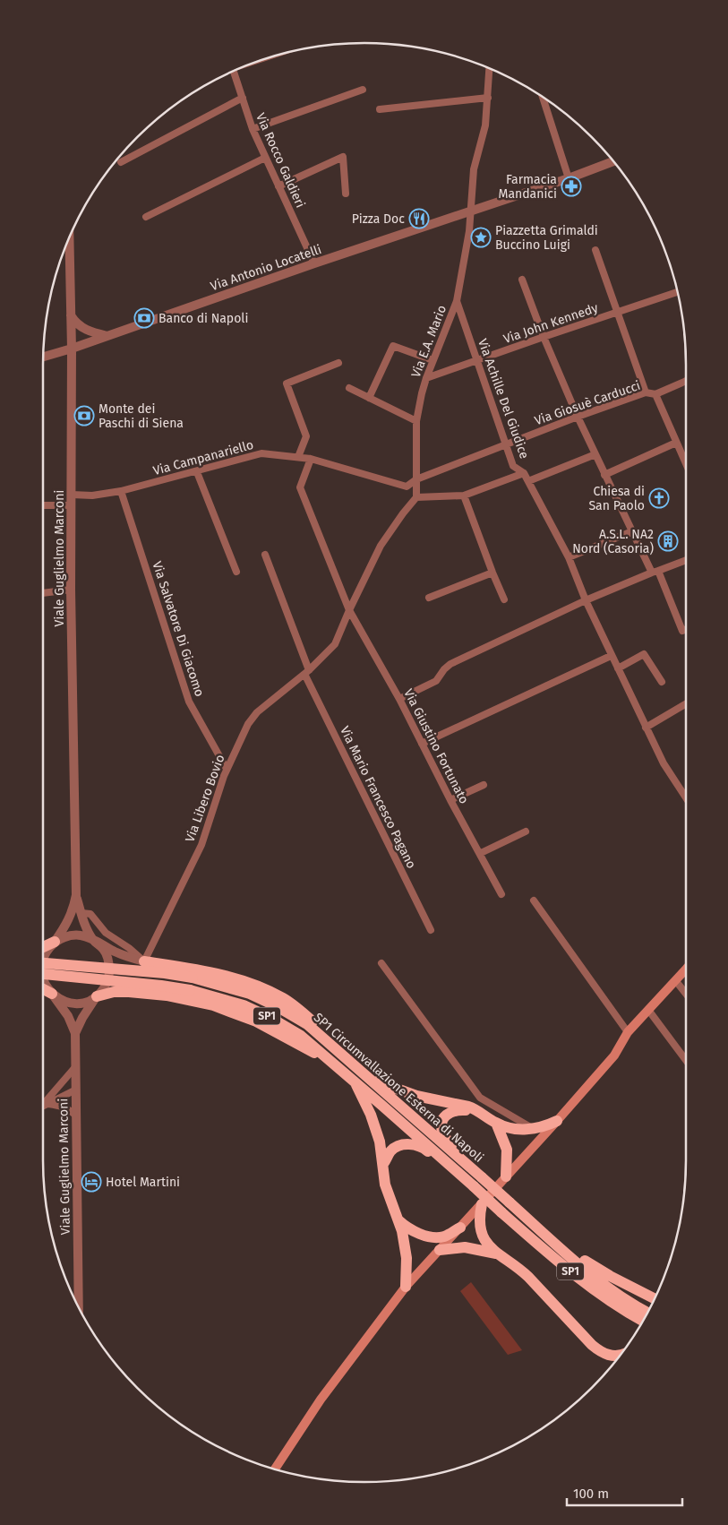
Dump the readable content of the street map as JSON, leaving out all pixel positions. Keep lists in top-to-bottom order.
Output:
{
  "streets": {
    "highway": ["SP1", "SP1 Circumvallazione Esterna di Napoli"],
    "street": [
      "Via Rocco Galdieri",
      "Via Antonio Locatelli",
      "Via John Kennedy",
      "Via E.A. Mario",
      "Via Achille Del Giudice",
      "Via Giosuè Carducci",
      "Via Campanariello",
      "Viale Guglielmo Marconi",
      "Via Salvatore Di Giacomo",
      "Via Giustino Fortunato",
      "Via Mario Francesco Pagano",
      "Via Libero Bovio"
    ]
  },
  "crossings": [
    ["Via Rocco Galdieri", "Via Antonio Locatelli"],
    ["Via Antonio Locatelli", "Via E.A. Mario"],
    ["Via Antonio Locatelli", "Viale Guglielmo Marconi"],
    ["Via John Kennedy", "Via E.A. Mario"],
    ["Via John Kennedy", "Via Achille Del Giudice"],
    ["Via E.A. Mario", "Via Achille Del Giudice"],
    ["Via E.A. Mario", "Via Giosuè Carducci"],
    ["Via E.A. Mario", "Via Campanariello"],
    ["Via Achille Del Giudice", "Via Giosuè Carducci"],
    ["Via Giosuè Carducci", "Via Campanariello"],
    ["Via Campanariello", "Viale Guglielmo Marconi"],
    ["Via Campanariello", "Via Salvatore Di Giacomo"],
    ["Via Campanariello", "Via Giustino Fortunato"],
    ["Via Salvatore Di Giacomo", "Via Libero Bovio"],
    ["Via Giustino Fortunato", "Via Libero Bovio"],
    ["Via Mario Francesco Pagano", "Via Libero Bovio"]
  ],
  "places": {
    "pharmacy": ["Farmacia Mandanici"],
    "restaurant": ["Pizza Doc"],
    "place": ["Piazzetta Grimaldi Buccino Luigi"],
    "bank": ["Banco di Napoli", "Monte dei Paschi di Siena"],
    "church": ["Chiesa di San Paolo"],
    "building": ["A.S.L. NA2 Nord (Casoria)"],
    "hotel": ["Hotel Martini"]
  },
  "scale_bar": "100 m"
}
